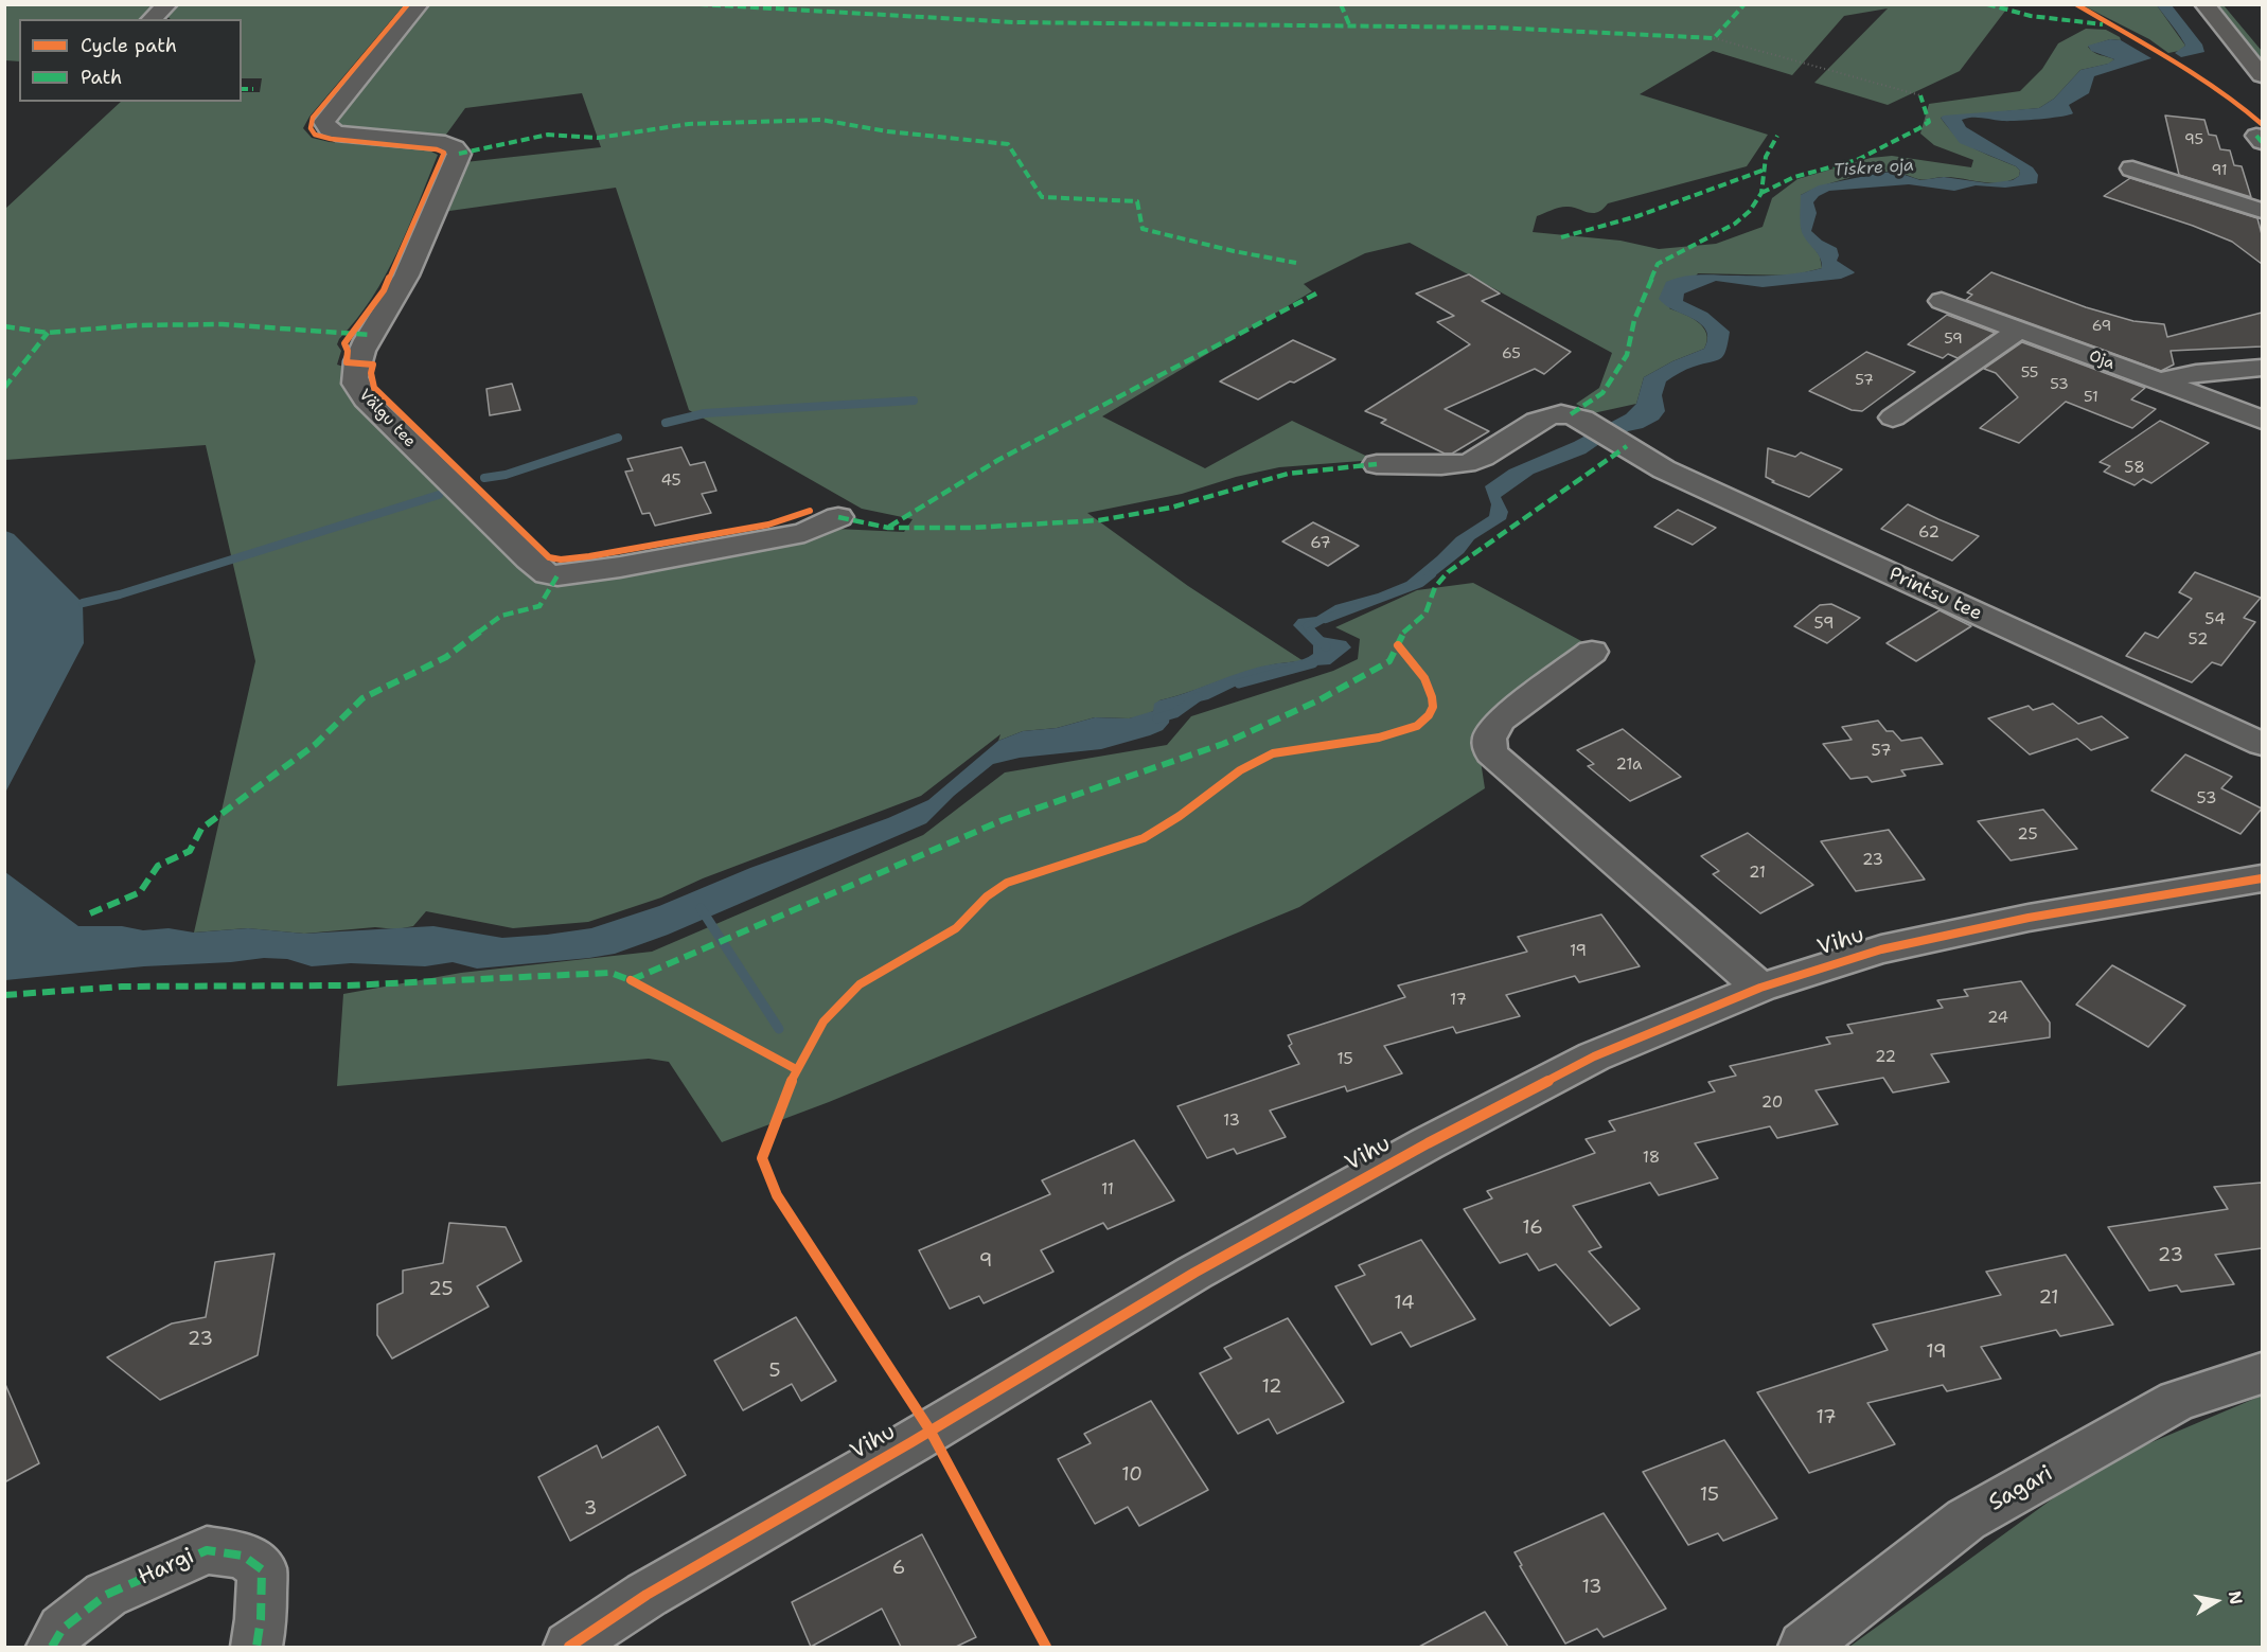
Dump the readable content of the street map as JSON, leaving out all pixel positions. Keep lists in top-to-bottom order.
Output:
{
  "streets": {
    "street": [
      "Oja",
      "Välgu tee",
      "Printsu tee",
      "Vihu",
      "Sagari",
      "Hargi"
    ]
  },
  "water": ["Tiskre oja"],
  "house_numbers": [
    "95",
    "91",
    "69",
    "59",
    "65",
    "55",
    "57",
    "53",
    "51",
    "58",
    "45",
    "62",
    "67",
    "54",
    "59",
    "52",
    "57",
    "21a",
    "53",
    "25",
    "23",
    "21",
    "19",
    "17",
    "24",
    "22",
    "15",
    "20",
    "13",
    "18",
    "11",
    "16",
    "23",
    "9",
    "25",
    "21",
    "14",
    "23",
    "19",
    "5",
    "12",
    "17",
    "10",
    "15",
    "3",
    "6",
    "13"
  ],
  "legend": ["Cycle path", "Path"],
  "north": "right"
}
